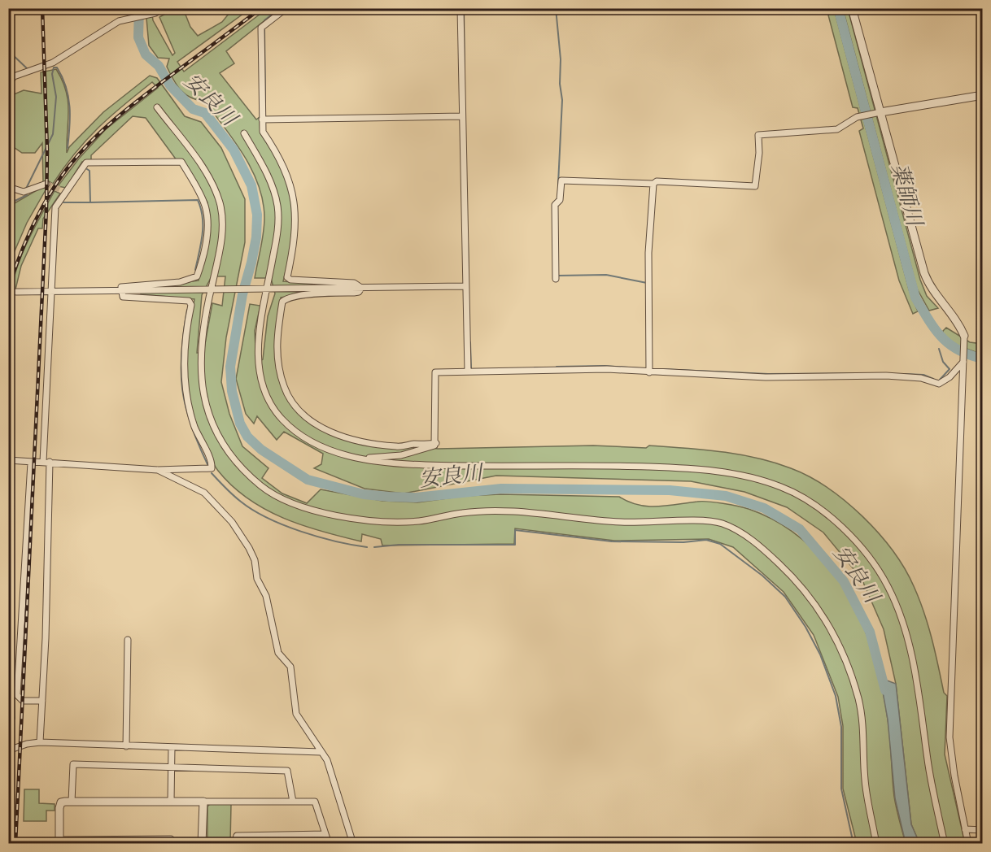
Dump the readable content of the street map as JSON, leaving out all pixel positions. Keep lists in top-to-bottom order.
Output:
{
  "water": ["安良川", "薬師川"]
}
